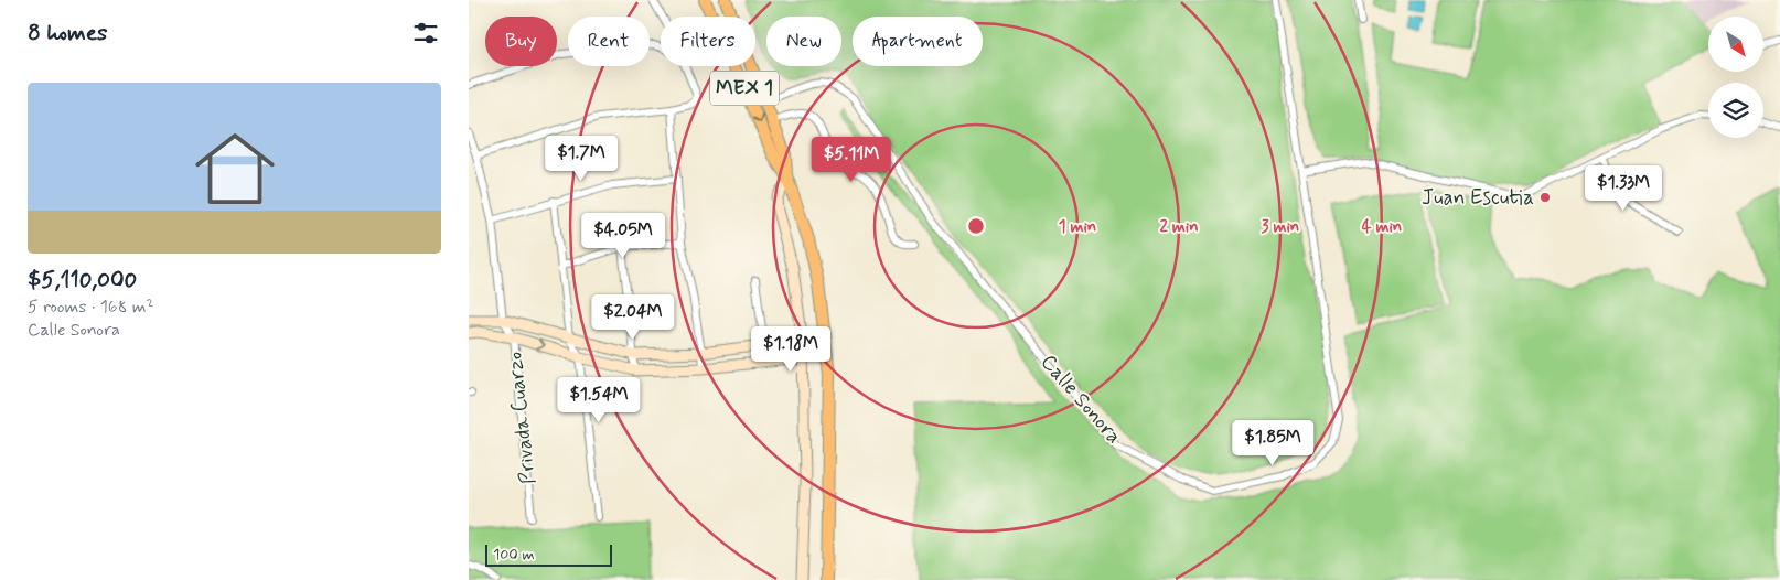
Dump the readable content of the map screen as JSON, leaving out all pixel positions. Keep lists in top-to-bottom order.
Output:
{
  "streets": {
    "main road": ["MEX 1"],
    "street": ["Calle Sonora", "Privada Cuarzo"]
  },
  "crossings": [
    ["MEX 1", "Calle Sonora"]
  ],
  "places": ["Juan Escutia"],
  "scale_bar": "100 m",
  "north": "bottom right",
  "page": {
    "heading": "8 homes",
    "chip": [
      "Buy",
      "Rent",
      "Filters",
      "New",
      "Apartment"
    ],
    "list": [
      {
        "name": "$5,110,000",
        "note": "5 rooms · 168 m² · Calle Sonora"
      }
    ],
    "price": [
      "$1.7M",
      "$5.11M",
      "$1.33M",
      "$4.05M",
      "$2.04M",
      "$1.18M",
      "$1.54M",
      "$1.85M"
    ],
    "scale": "100 m"
  },
  "rings": [
    "1 min",
    "2 min",
    "3 min",
    "4 min"
  ]
}
